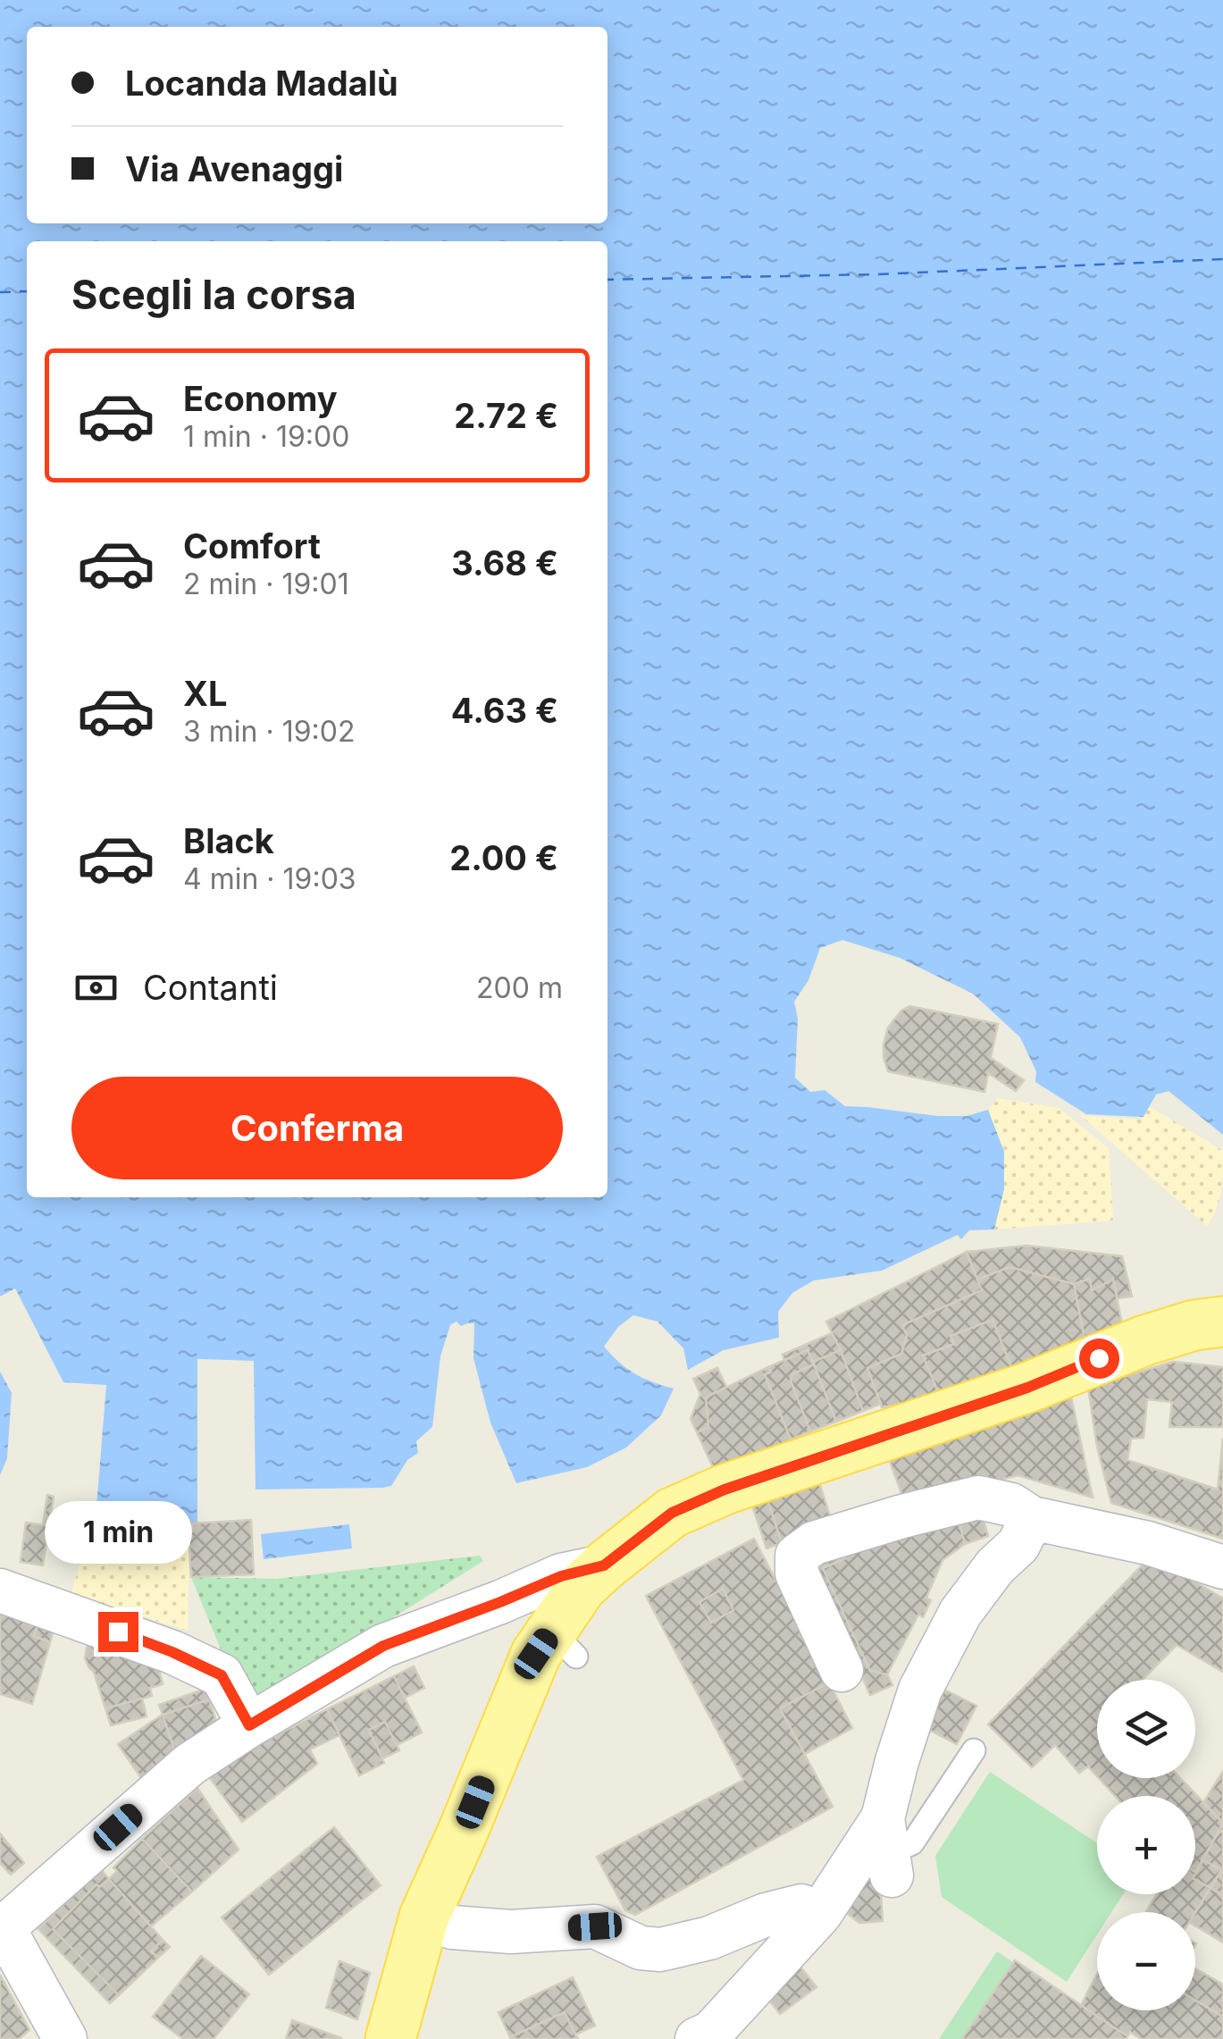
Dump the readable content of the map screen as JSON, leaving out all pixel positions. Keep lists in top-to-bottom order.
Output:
{
  "page": {
    "banner": ["Locanda Madalù", "Via Avenaggi"],
    "heading": "Scegli la corsa",
    "list": [
      {
        "name": "Economy",
        "note": "1 min · 19:00",
        "value": "2.72 €"
      },
      {
        "name": "Comfort",
        "note": "2 min · 19:01",
        "value": "3.68 €"
      },
      {
        "name": "XL",
        "note": "3 min · 19:02",
        "value": "4.63 €"
      },
      {
        "name": "Black",
        "note": "4 min · 19:03",
        "value": "2.00 €"
      }
    ],
    "pay": ["Contanti", "200 m"],
    "buttons": "Conferma",
    "bubble": "1 min",
    "map_buttons": ["+", "−"]
  }
}
